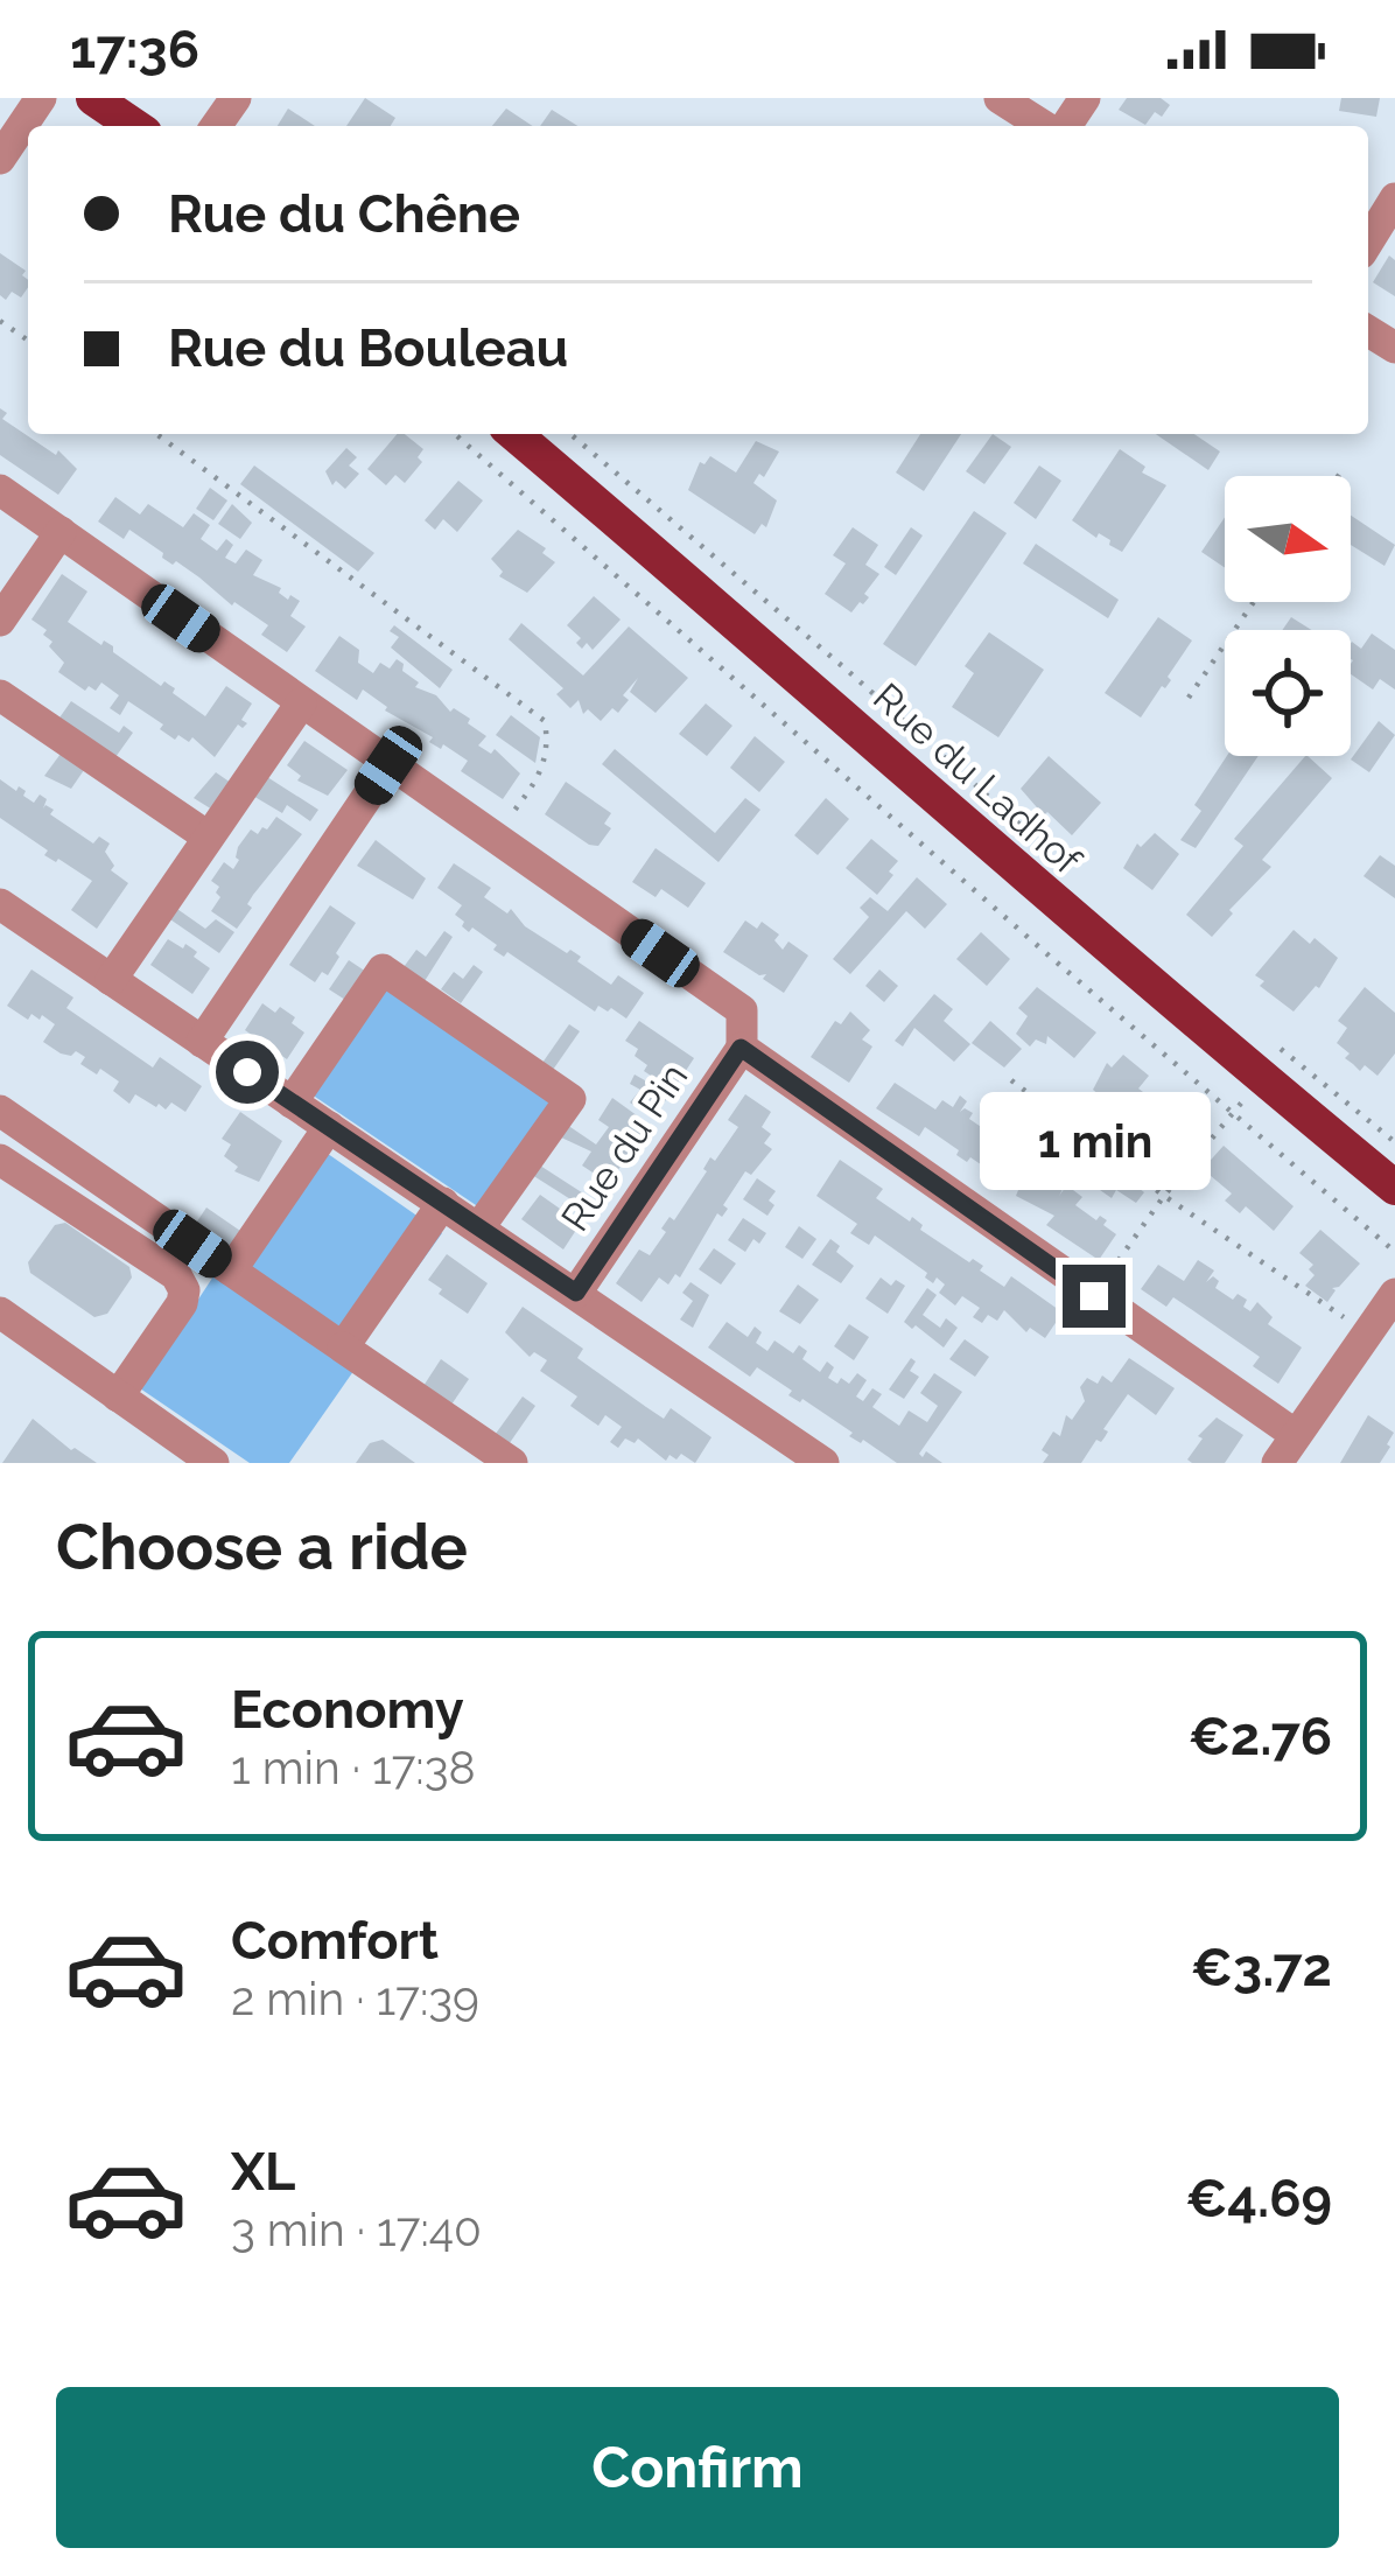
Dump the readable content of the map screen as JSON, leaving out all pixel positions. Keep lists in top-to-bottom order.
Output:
{
  "streets": {
    "main road": ["Rue du Ladhof"],
    "street": ["Rue du Pin"]
  },
  "north": "right",
  "page": {
    "status": "17:36",
    "banner": ["Rue du Chêne", "Rue du Bouleau"],
    "bubble": "1 min",
    "heading": "Choose a ride",
    "list": [
      {
        "name": "Economy",
        "note": "1 min · 17:38",
        "value": "€2.76"
      },
      {
        "name": "Comfort",
        "note": "2 min · 17:39",
        "value": "€3.72"
      },
      {
        "name": "XL",
        "note": "3 min · 17:40",
        "value": "€4.69"
      }
    ],
    "buttons": "Confirm"
  }
}
